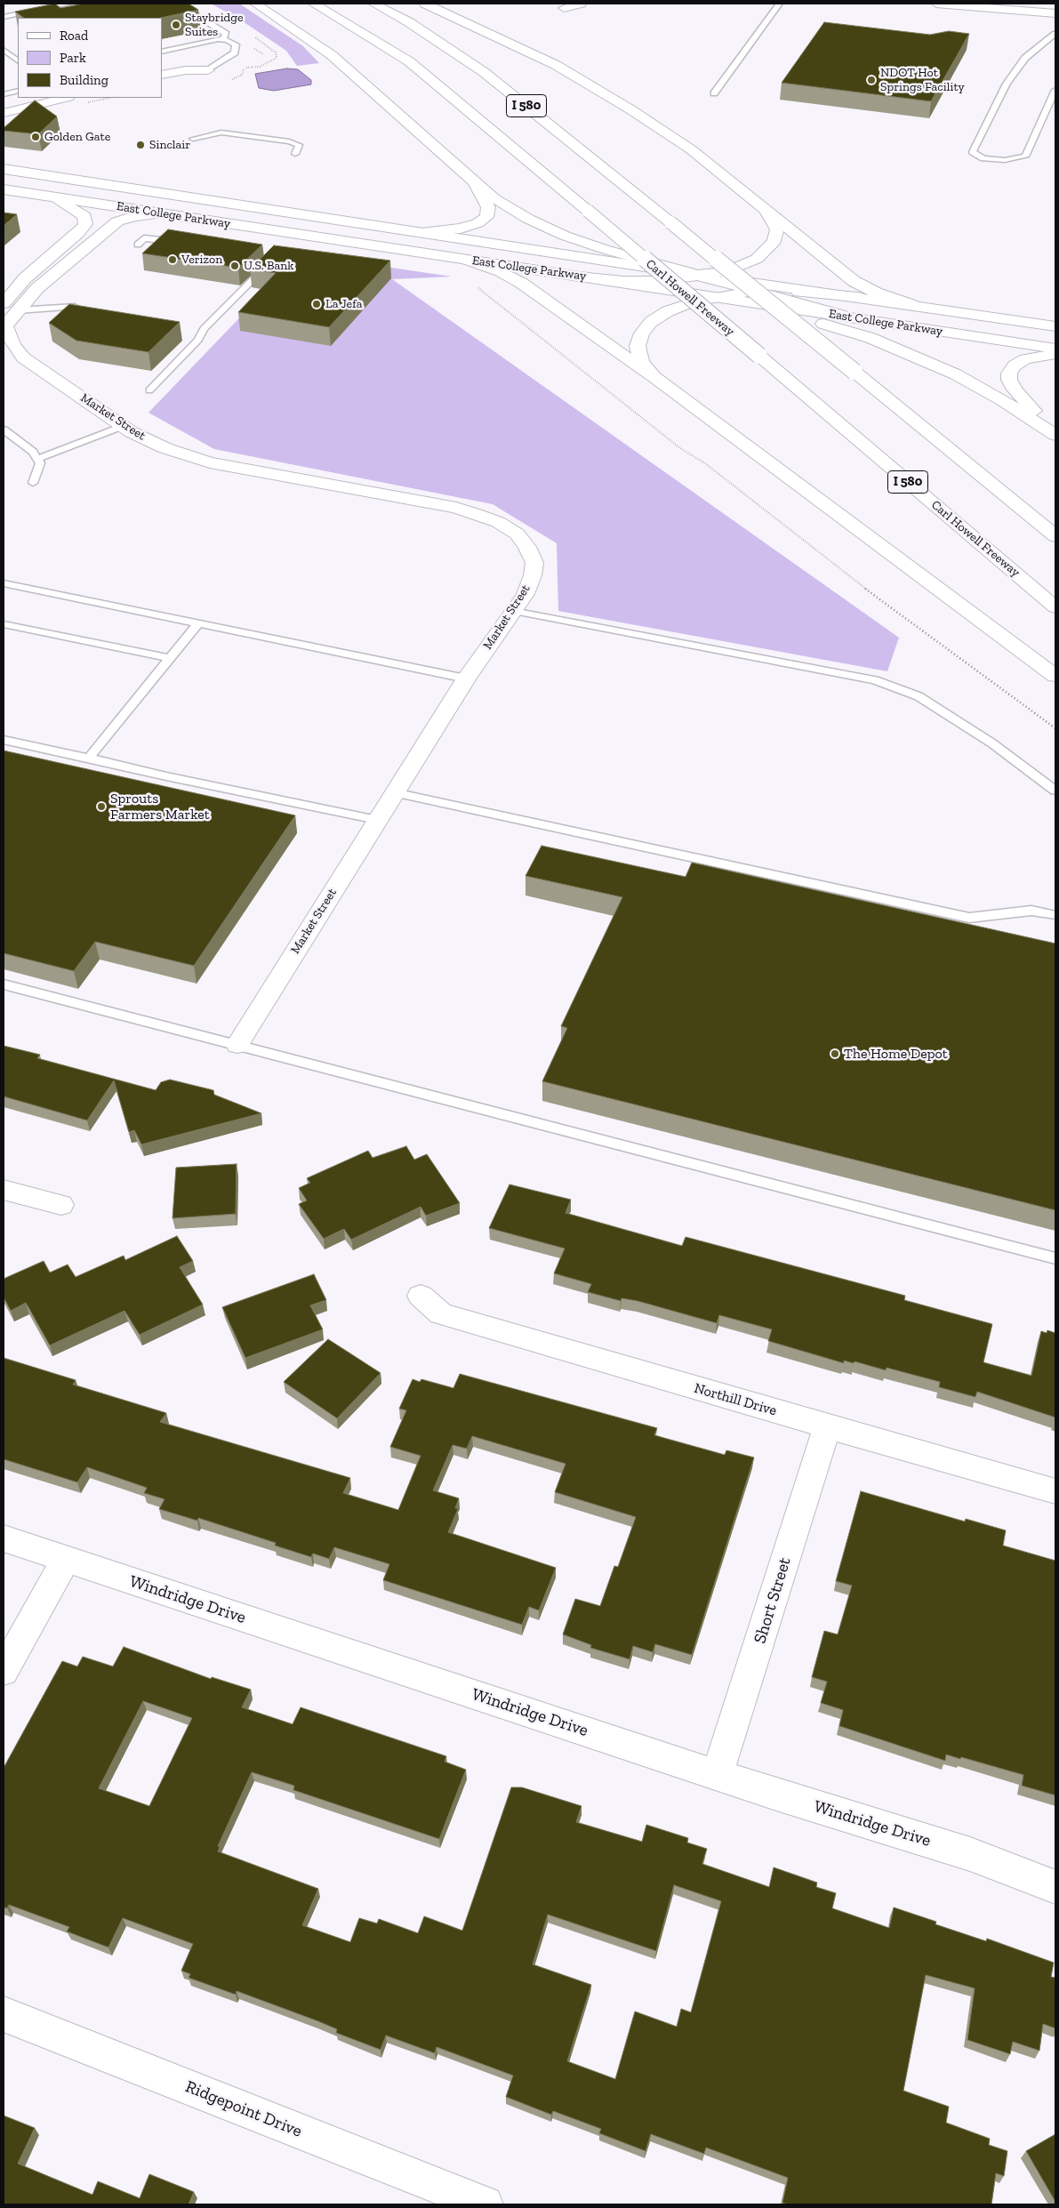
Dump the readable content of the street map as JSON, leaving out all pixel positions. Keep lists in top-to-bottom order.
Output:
{
  "streets": {
    "main road": [
      "I 580",
      "East College Parkway",
      "Carl Howell Freeway",
      "Market Street",
      "Northill Drive",
      "Windridge Drive",
      "Short Street",
      "Ridgepoint Drive"
    ]
  },
  "crossings": [
    ["Northill Drive", "Short Street"],
    ["Windridge Drive", "Short Street"]
  ],
  "places": [
    "Staybridge Suites",
    "NDOT Hot Springs Facility",
    "Golden Gate",
    "Sinclair",
    "Verizon",
    "U.S. Bank",
    "La Jefa",
    "Sprouts Farmers Market",
    "The Home Depot"
  ],
  "legend": ["Road", "Park", "Building"]
}
